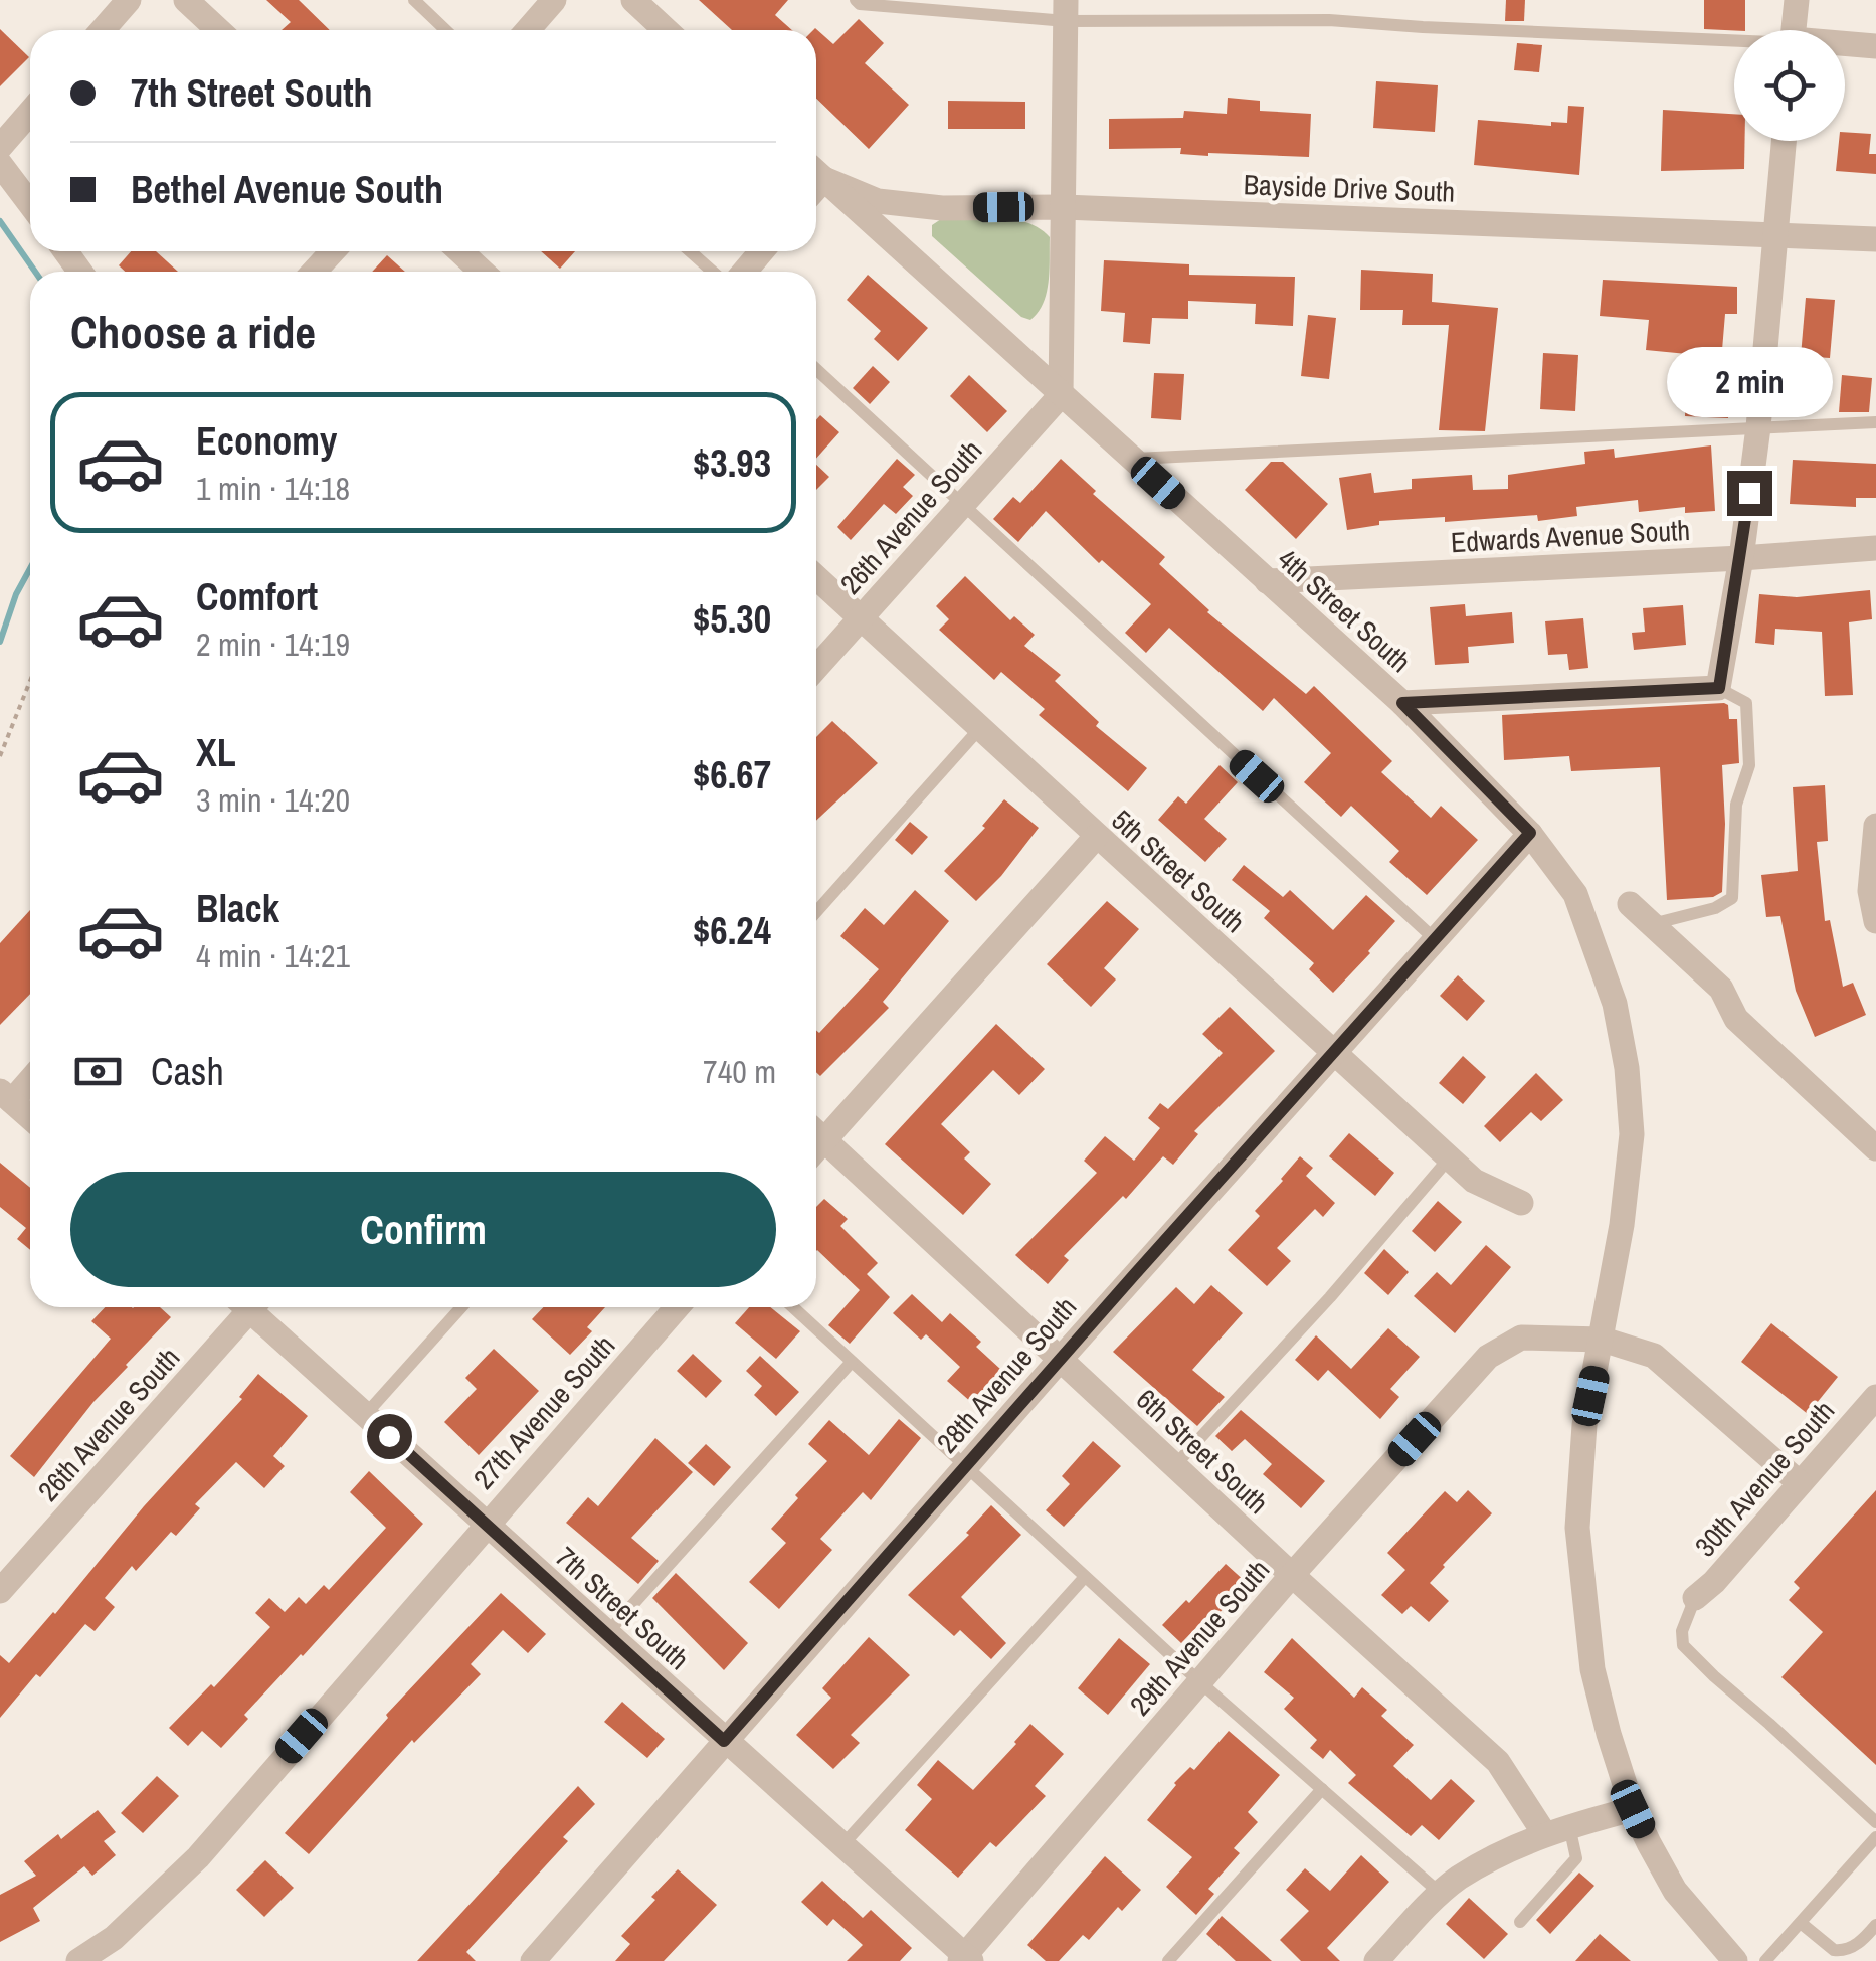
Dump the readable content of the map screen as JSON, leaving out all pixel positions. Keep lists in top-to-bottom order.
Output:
{
  "streets": {
    "street": [
      "Bayside Drive South",
      "26th Avenue South",
      "Edwards Avenue South",
      "4th Street South",
      "5th Street South",
      "28th Avenue South",
      "27th Avenue South",
      "6th Street South",
      "30th Avenue South",
      "7th Street South",
      "29th Avenue South"
    ]
  },
  "crossings": [
    ["26th Avenue South", "4th Street South"],
    ["26th Avenue South", "5th Street South"],
    ["Edwards Avenue South", "4th Street South"],
    ["4th Street South", "28th Avenue South"],
    ["4th Street South", "29th Avenue South"],
    ["5th Street South", "28th Avenue South"],
    ["28th Avenue South", "6th Street South"],
    ["28th Avenue South", "7th Street South"],
    ["27th Avenue South", "7th Street South"],
    ["6th Street South", "29th Avenue South"],
    ["7th Street South", "29th Avenue South"]
  ],
  "page": {
    "banner": ["7th Street South", "Bethel Avenue South"],
    "heading": "Choose a ride",
    "bubble": "2 min",
    "list": [
      {
        "name": "Economy",
        "note": "1 min · 14:18",
        "value": "$3.93"
      },
      {
        "name": "Comfort",
        "note": "2 min · 14:19",
        "value": "$5.30"
      },
      {
        "name": "XL",
        "note": "3 min · 14:20",
        "value": "$6.67"
      },
      {
        "name": "Black",
        "note": "4 min · 14:21",
        "value": "$6.24"
      }
    ],
    "pay": ["Cash", "740 m"],
    "buttons": "Confirm"
  }
}
